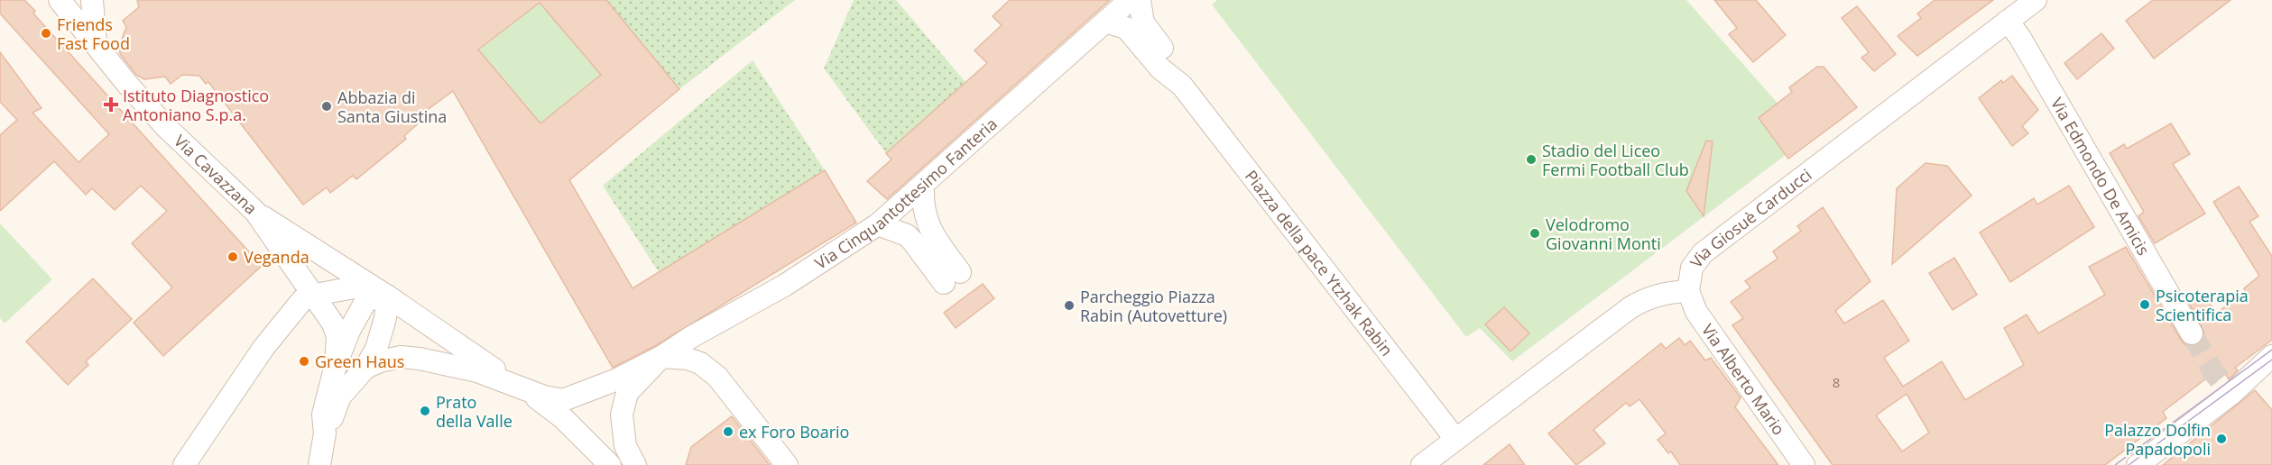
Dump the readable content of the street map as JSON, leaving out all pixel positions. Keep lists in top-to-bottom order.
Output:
{
  "streets": {
    "street": [
      "Via Cavazzana",
      "Via Edmondo De Amicis",
      "Via Cinquantottesimo Fanteria",
      "Via Giosuè Carducci",
      "Piazza della pace Ytzhak Rabin",
      "Via Alberto Mario"
    ]
  },
  "crossings": [
    ["Via Edmondo De Amicis", "Via Giosuè Carducci"],
    ["Via Cinquantottesimo Fanteria", "Piazza della pace Ytzhak Rabin"],
    ["Via Giosuè Carducci", "Piazza della pace Ytzhak Rabin"],
    ["Via Giosuè Carducci", "Via Alberto Mario"]
  ],
  "places": {
    "other": [
      "Friends Fast Food",
      "Abbazia di Santa Giustina",
      "Stadio del Liceo Fermi Football Club",
      "Velodromo Giovanni Monti",
      "Veganda",
      "Psicoterapia Scientifica",
      "Parcheggio Piazza Rabin (Autovetture)",
      "Green Haus",
      "Prato della Valle",
      "ex Foro Boario",
      "Palazzo Dolfin Papadopoli"
    ],
    "health": ["Istituto Diagnostico Antoniano S.p.a."]
  },
  "house_numbers": ["8"]
}
